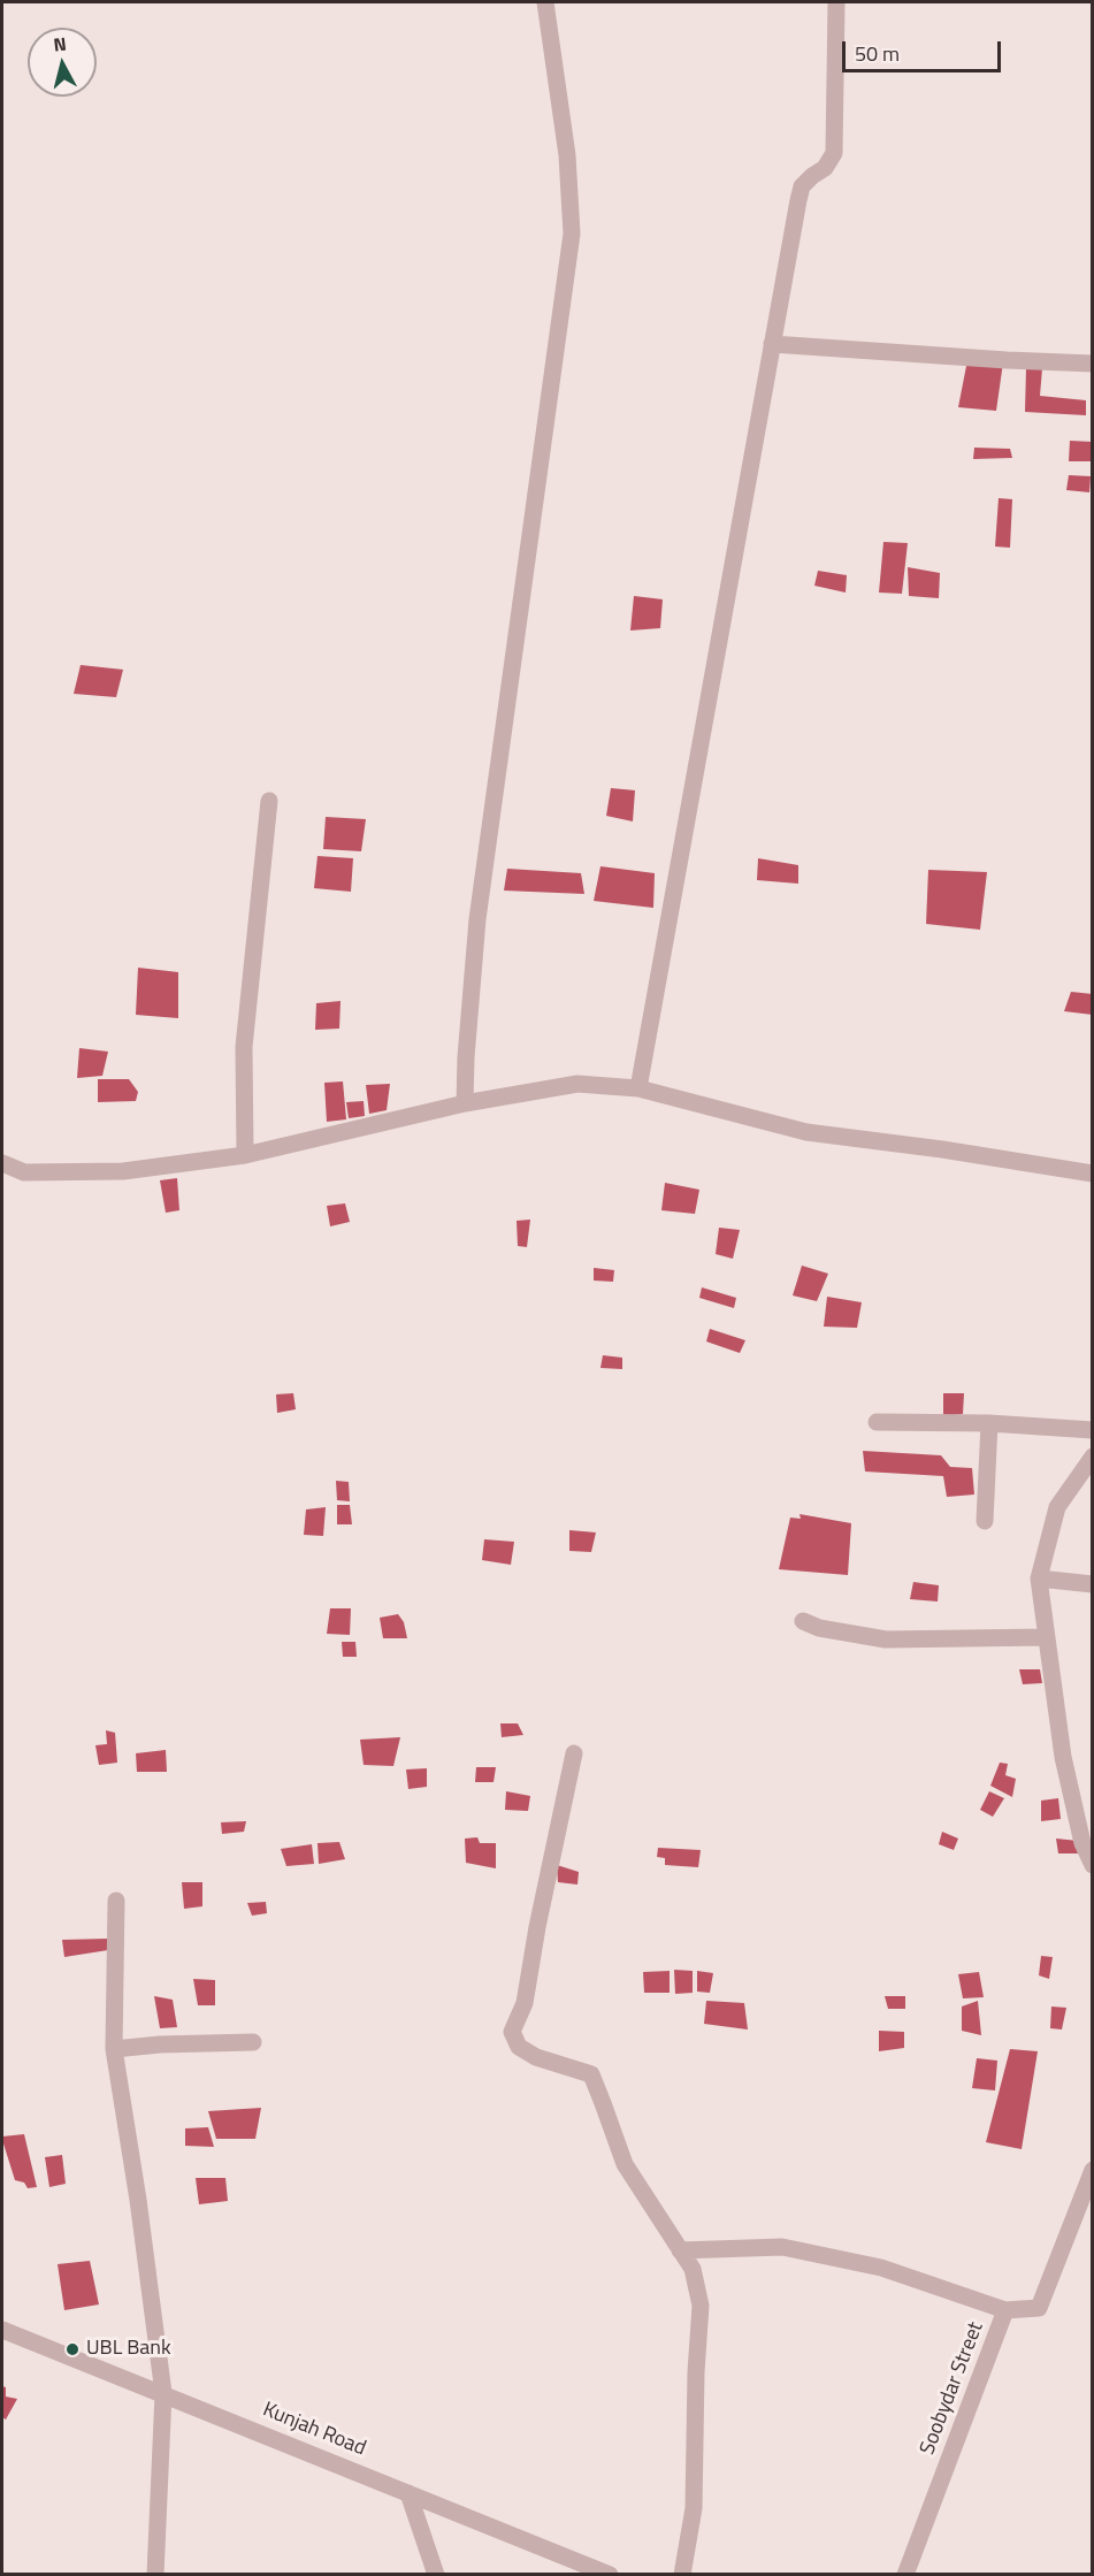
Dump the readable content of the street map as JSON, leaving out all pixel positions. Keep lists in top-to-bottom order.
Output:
{
  "streets": {
    "street": ["Soobydar Street", "Kunjah Road"]
  },
  "places": ["UBL Bank"],
  "scale_bar": "50 m",
  "north": "top"
}
